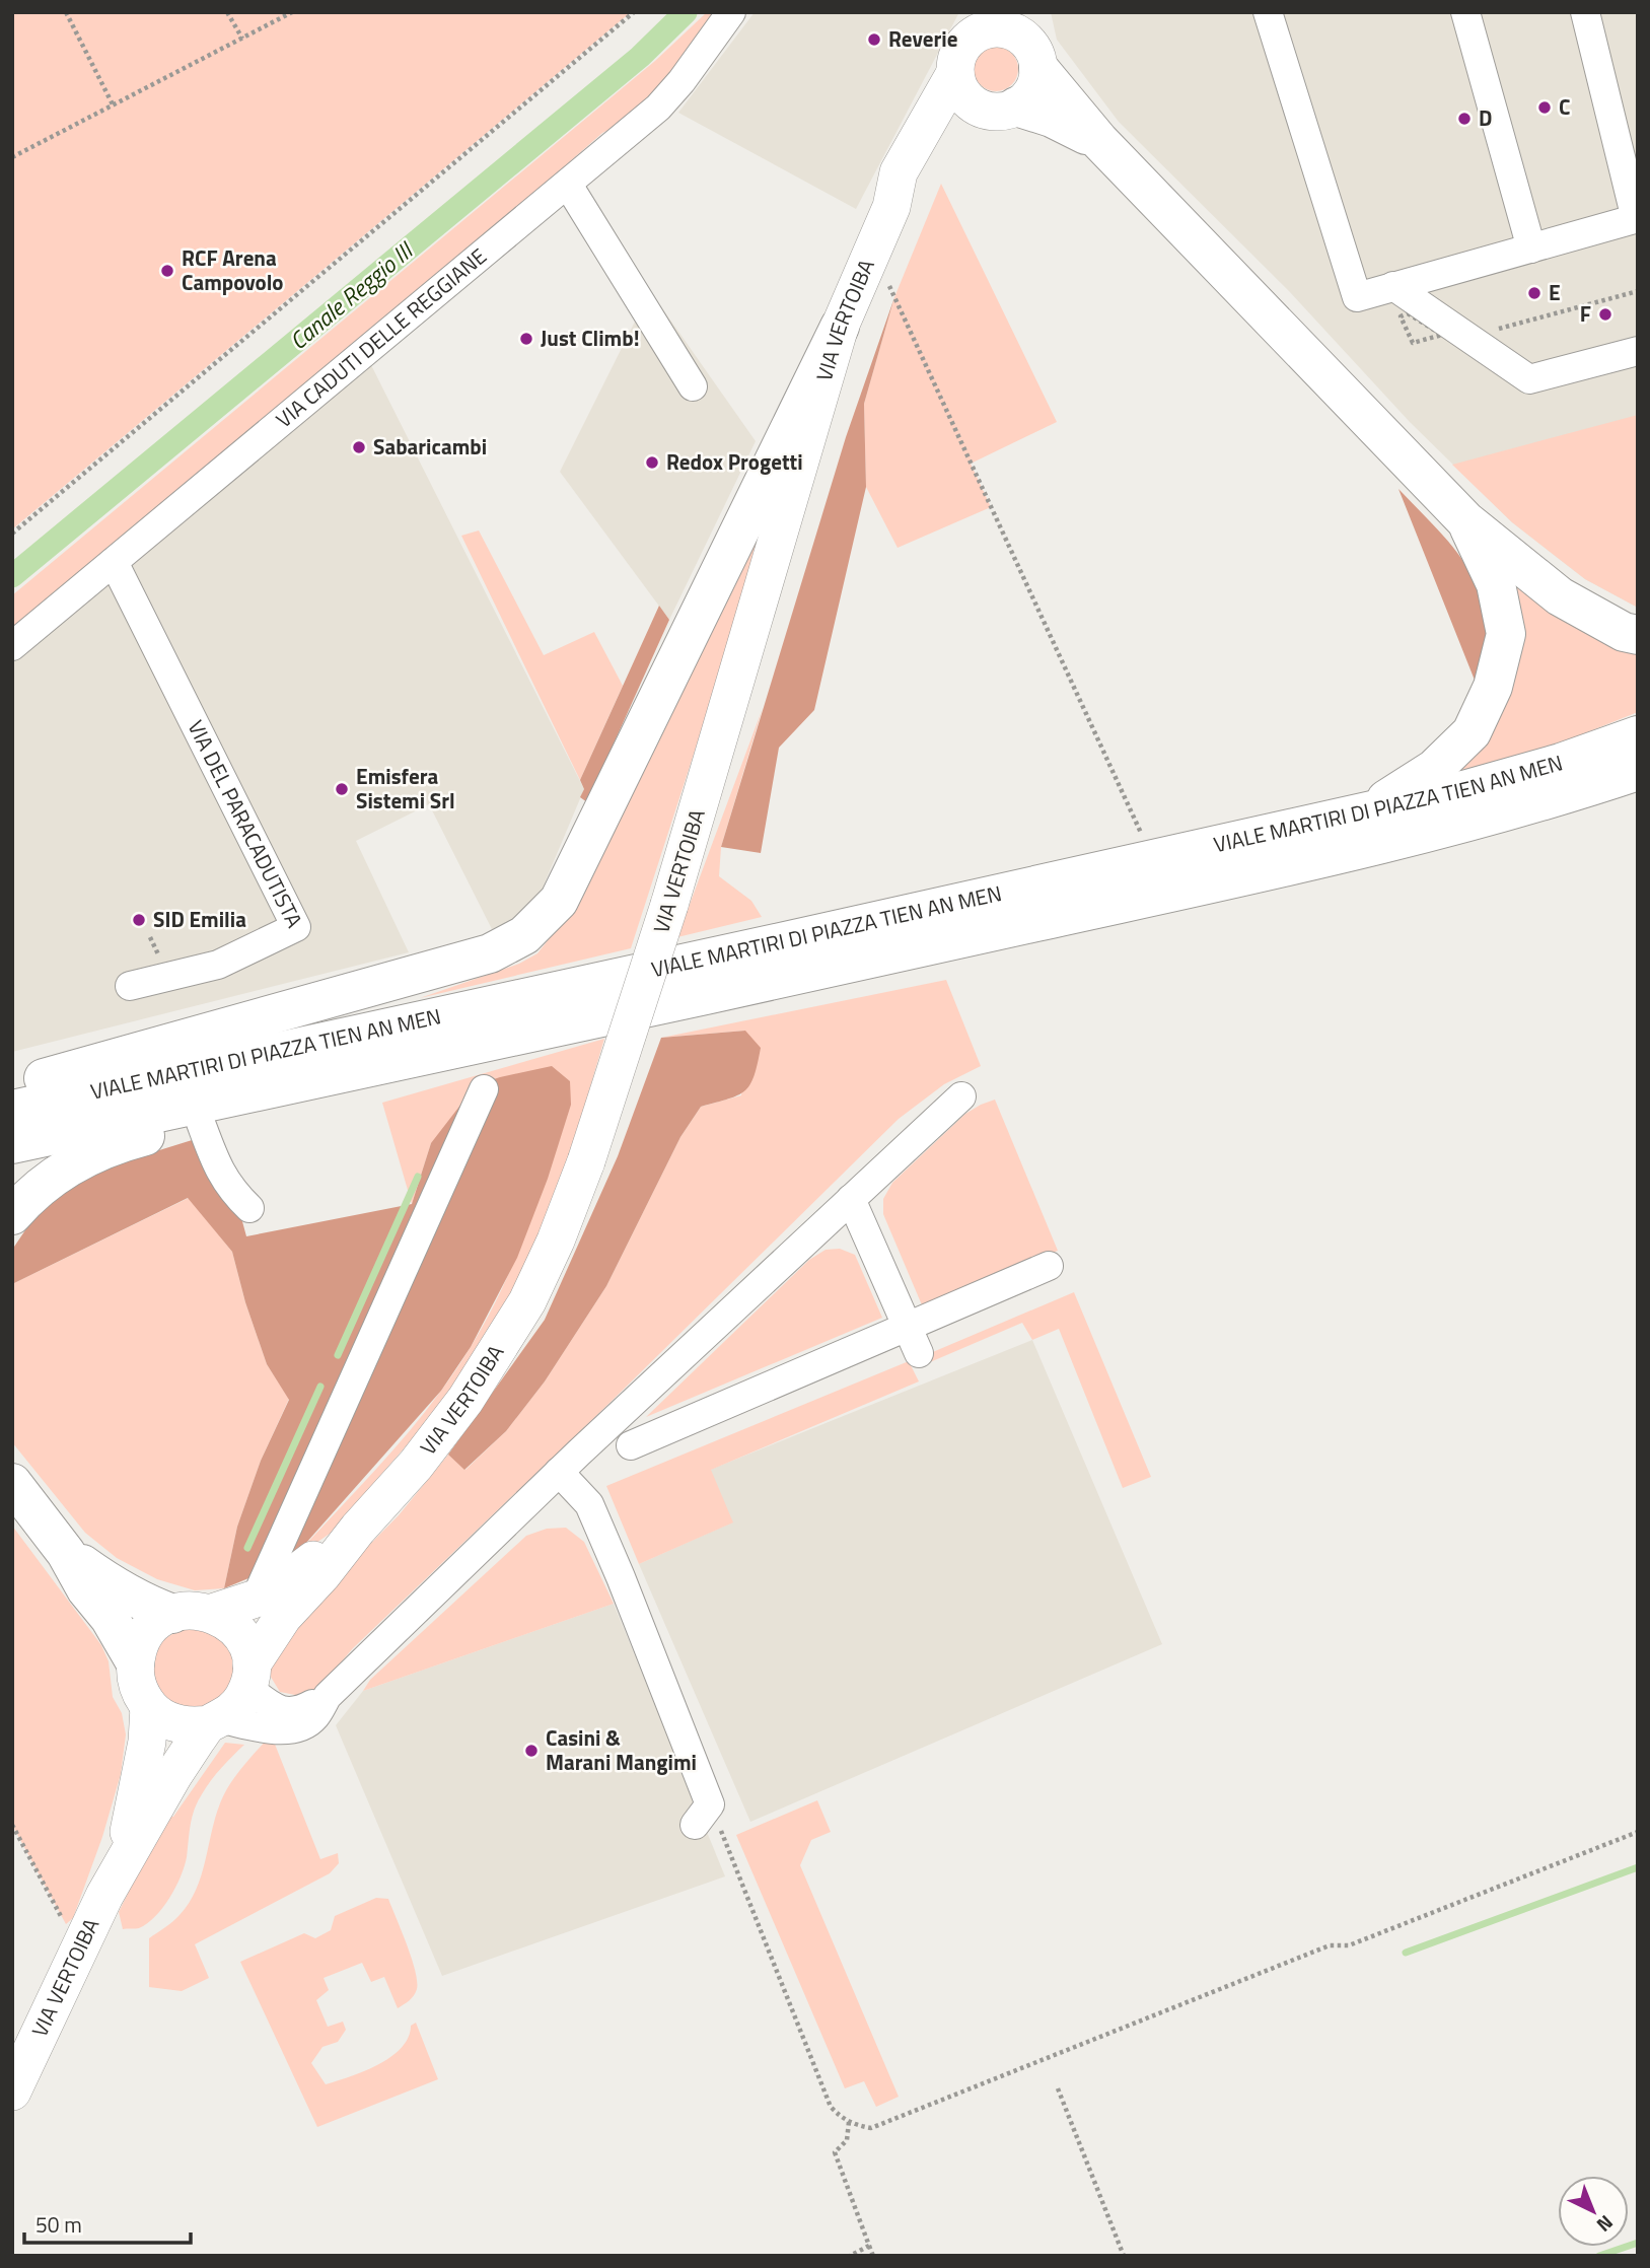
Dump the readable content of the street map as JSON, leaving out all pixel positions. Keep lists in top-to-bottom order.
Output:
{
  "streets": {
    "highway": ["VIALE MARTIRI DI PIAZZA TIEN AN MEN"],
    "main road": ["VIA VERTOIBA"],
    "street": ["VIA CADUTI DELLE REGGIANE", "VIA DEL PARACADUTISTA"]
  },
  "crossings": [
    ["VIA CADUTI DELLE REGGIANE", "VIA DEL PARACADUTISTA"]
  ],
  "water": ["Canale Reggio III"],
  "places": [
    "Reverie",
    "C",
    "D",
    "RCF Arena Campovolo",
    "E",
    "F",
    "Just Climb!",
    "Sabaricambi",
    "Redox Progetti",
    "Emisfera Sistemi Srl",
    "SID Emilia",
    "Casini & Marani Mangimi"
  ],
  "scale_bar": "50 m",
  "north": "bottom right"
}
